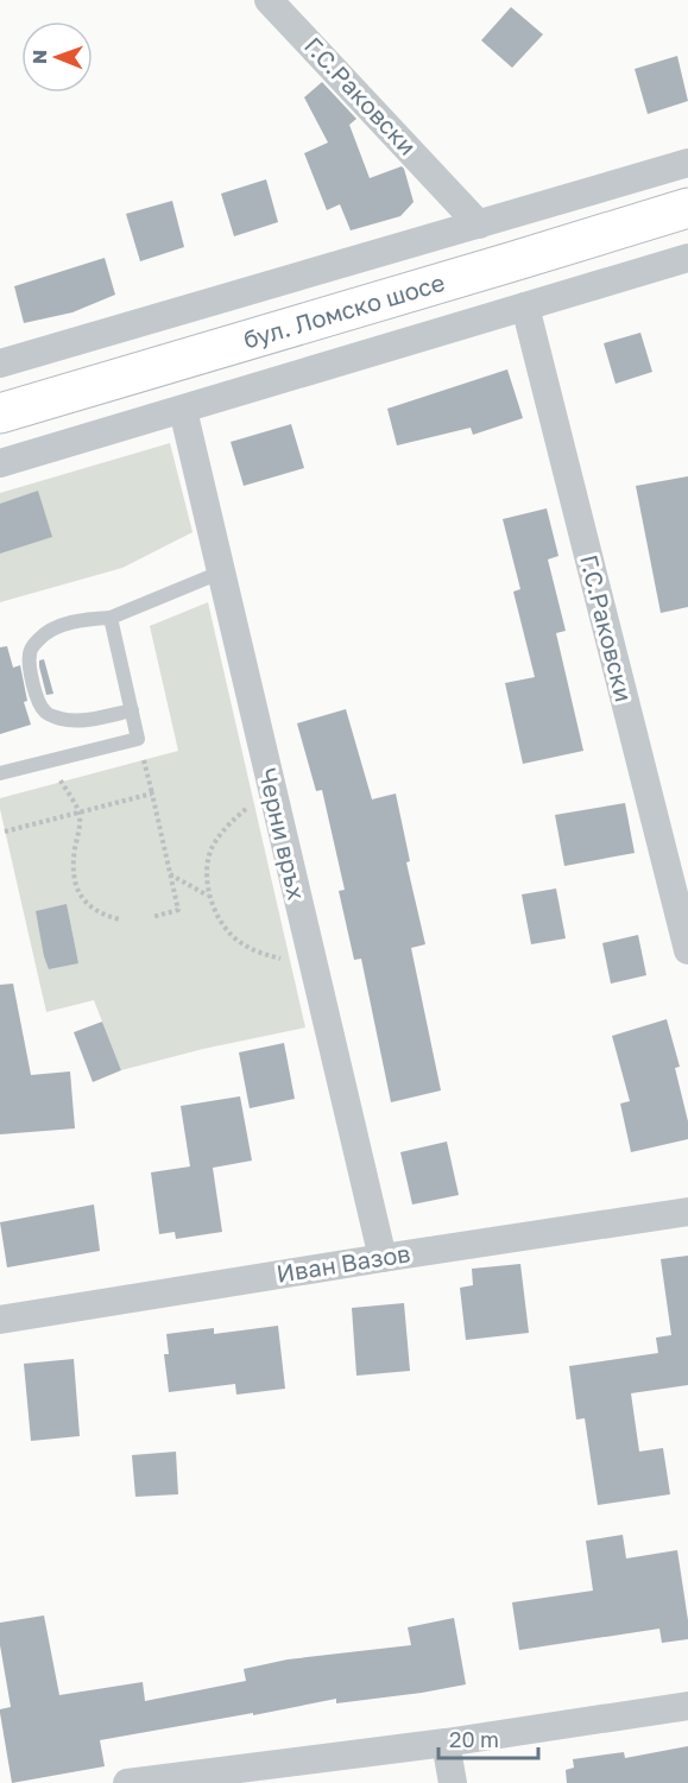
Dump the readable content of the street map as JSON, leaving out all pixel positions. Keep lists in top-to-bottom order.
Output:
{
  "streets": {
    "main road": ["бул. Ломско шосе"],
    "street": ["Г.С.Раковски", "Черни връх", "Иван Вазов"]
  },
  "crossings": [
    ["Черни връх", "Иван Вазов"]
  ],
  "scale_bar": "20 m",
  "north": "left"
}
